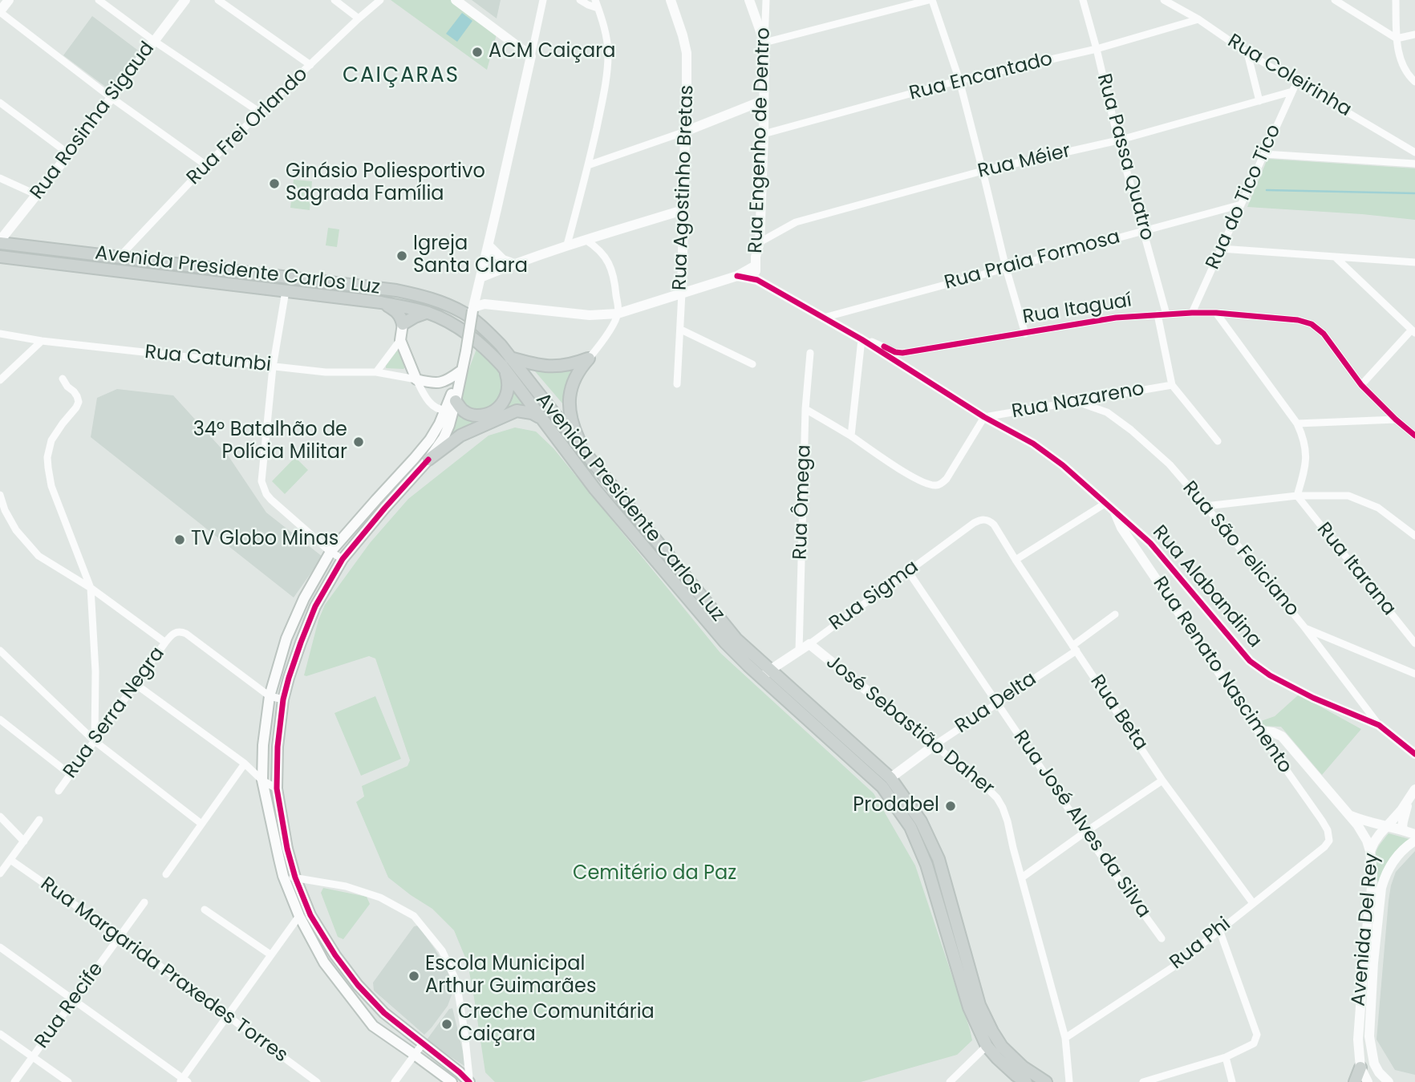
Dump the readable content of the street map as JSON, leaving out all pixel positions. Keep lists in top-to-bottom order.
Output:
{
  "streets": {
    "main road": ["Avenida Presidente Carlos Luz"],
    "street": [
      "Rua Coleirinha",
      "Rua Encantado",
      "Rua Rosinha Sigaud",
      "Rua Frei Orlando",
      "Rua Engenho de Dentro",
      "Rua Passa Quatro",
      "Rua Méier",
      "Rua Agostinho Bretas",
      "Rua do Tico Tico",
      "Rua Praia Formosa",
      "Rua Itaguaí",
      "Rua Catumbi",
      "Rua Nazareno",
      "Rua Ômega",
      "Rua São Feliciano",
      "Rua Itarana",
      "Rua Alabandina",
      "Rua Sigma",
      "Rua Renato Nascimento",
      "Rua Delta",
      "Rua Serra Negra",
      "Rua Beta",
      "José Sebastião Daher",
      "Rua José Alves da Silva",
      "Avenida Del Rey",
      "Rua Phi",
      "Rua Margarida Praxedes Torres",
      "Rua Recife"
    ]
  },
  "crossings": [
    ["Rua Coleirinha", "Rua Encantado"],
    ["Rua Coleirinha", "Rua do Tico Tico"],
    ["Rua Encantado", "Rua Engenho de Dentro"],
    ["Rua Encantado", "Rua Passa Quatro"],
    ["Rua Rosinha Sigaud", "Avenida Presidente Carlos Luz"],
    ["Rua Frei Orlando", "Avenida Presidente Carlos Luz"],
    ["Rua Engenho de Dentro", "Rua Méier"],
    ["Rua Engenho de Dentro", "Rua Alabandina"],
    ["Rua Passa Quatro", "Rua Méier"],
    ["Rua Passa Quatro", "Rua Praia Formosa"],
    ["Rua Passa Quatro", "Rua Itaguaí"],
    ["Rua Méier", "Rua do Tico Tico"],
    ["Rua do Tico Tico", "Rua Praia Formosa"],
    ["Rua do Tico Tico", "Rua Itaguaí"],
    ["Rua Praia Formosa", "Rua Alabandina"],
    ["Avenida Presidente Carlos Luz", "Rua Sigma"],
    ["Avenida Presidente Carlos Luz", "Rua Delta"],
    ["Rua Itaguaí", "Rua Alabandina"],
    ["Rua Nazareno", "Rua São Feliciano"],
    ["Rua Nazareno", "Rua Alabandina"],
    ["Rua Ômega", "Rua Sigma"],
    ["Rua São Feliciano", "Rua Alabandina"],
    ["Rua Alabandina", "Rua Renato Nascimento"],
    ["Rua Sigma", "Rua Beta"],
    ["Rua Sigma", "José Sebastião Daher"],
    ["Rua Sigma", "Rua José Alves da Silva"],
    ["Rua Renato Nascimento", "Rua Phi"],
    ["Rua Delta", "Rua Beta"],
    ["Rua Delta", "José Sebastião Daher"],
    ["Rua Delta", "Rua José Alves da Silva"],
    ["Rua Beta", "Rua Phi"],
    ["José Sebastião Daher", "Rua Phi"],
    ["Rua Margarida Praxedes Torres", "Rua Recife"]
  ],
  "districts": ["CAIÇARAS"],
  "parks": ["Cemitério da Paz"],
  "places": [
    "ACM Caiçara",
    "Ginásio Poliesportivo Sagrada Família",
    "Igreja Santa Clara",
    "34º Batalhão de Polícia Militar",
    "TV Globo Minas",
    "Prodabel",
    "Escola Municipal Arthur Guimarães",
    "Creche Comunitária Caiçara"
  ]
}
